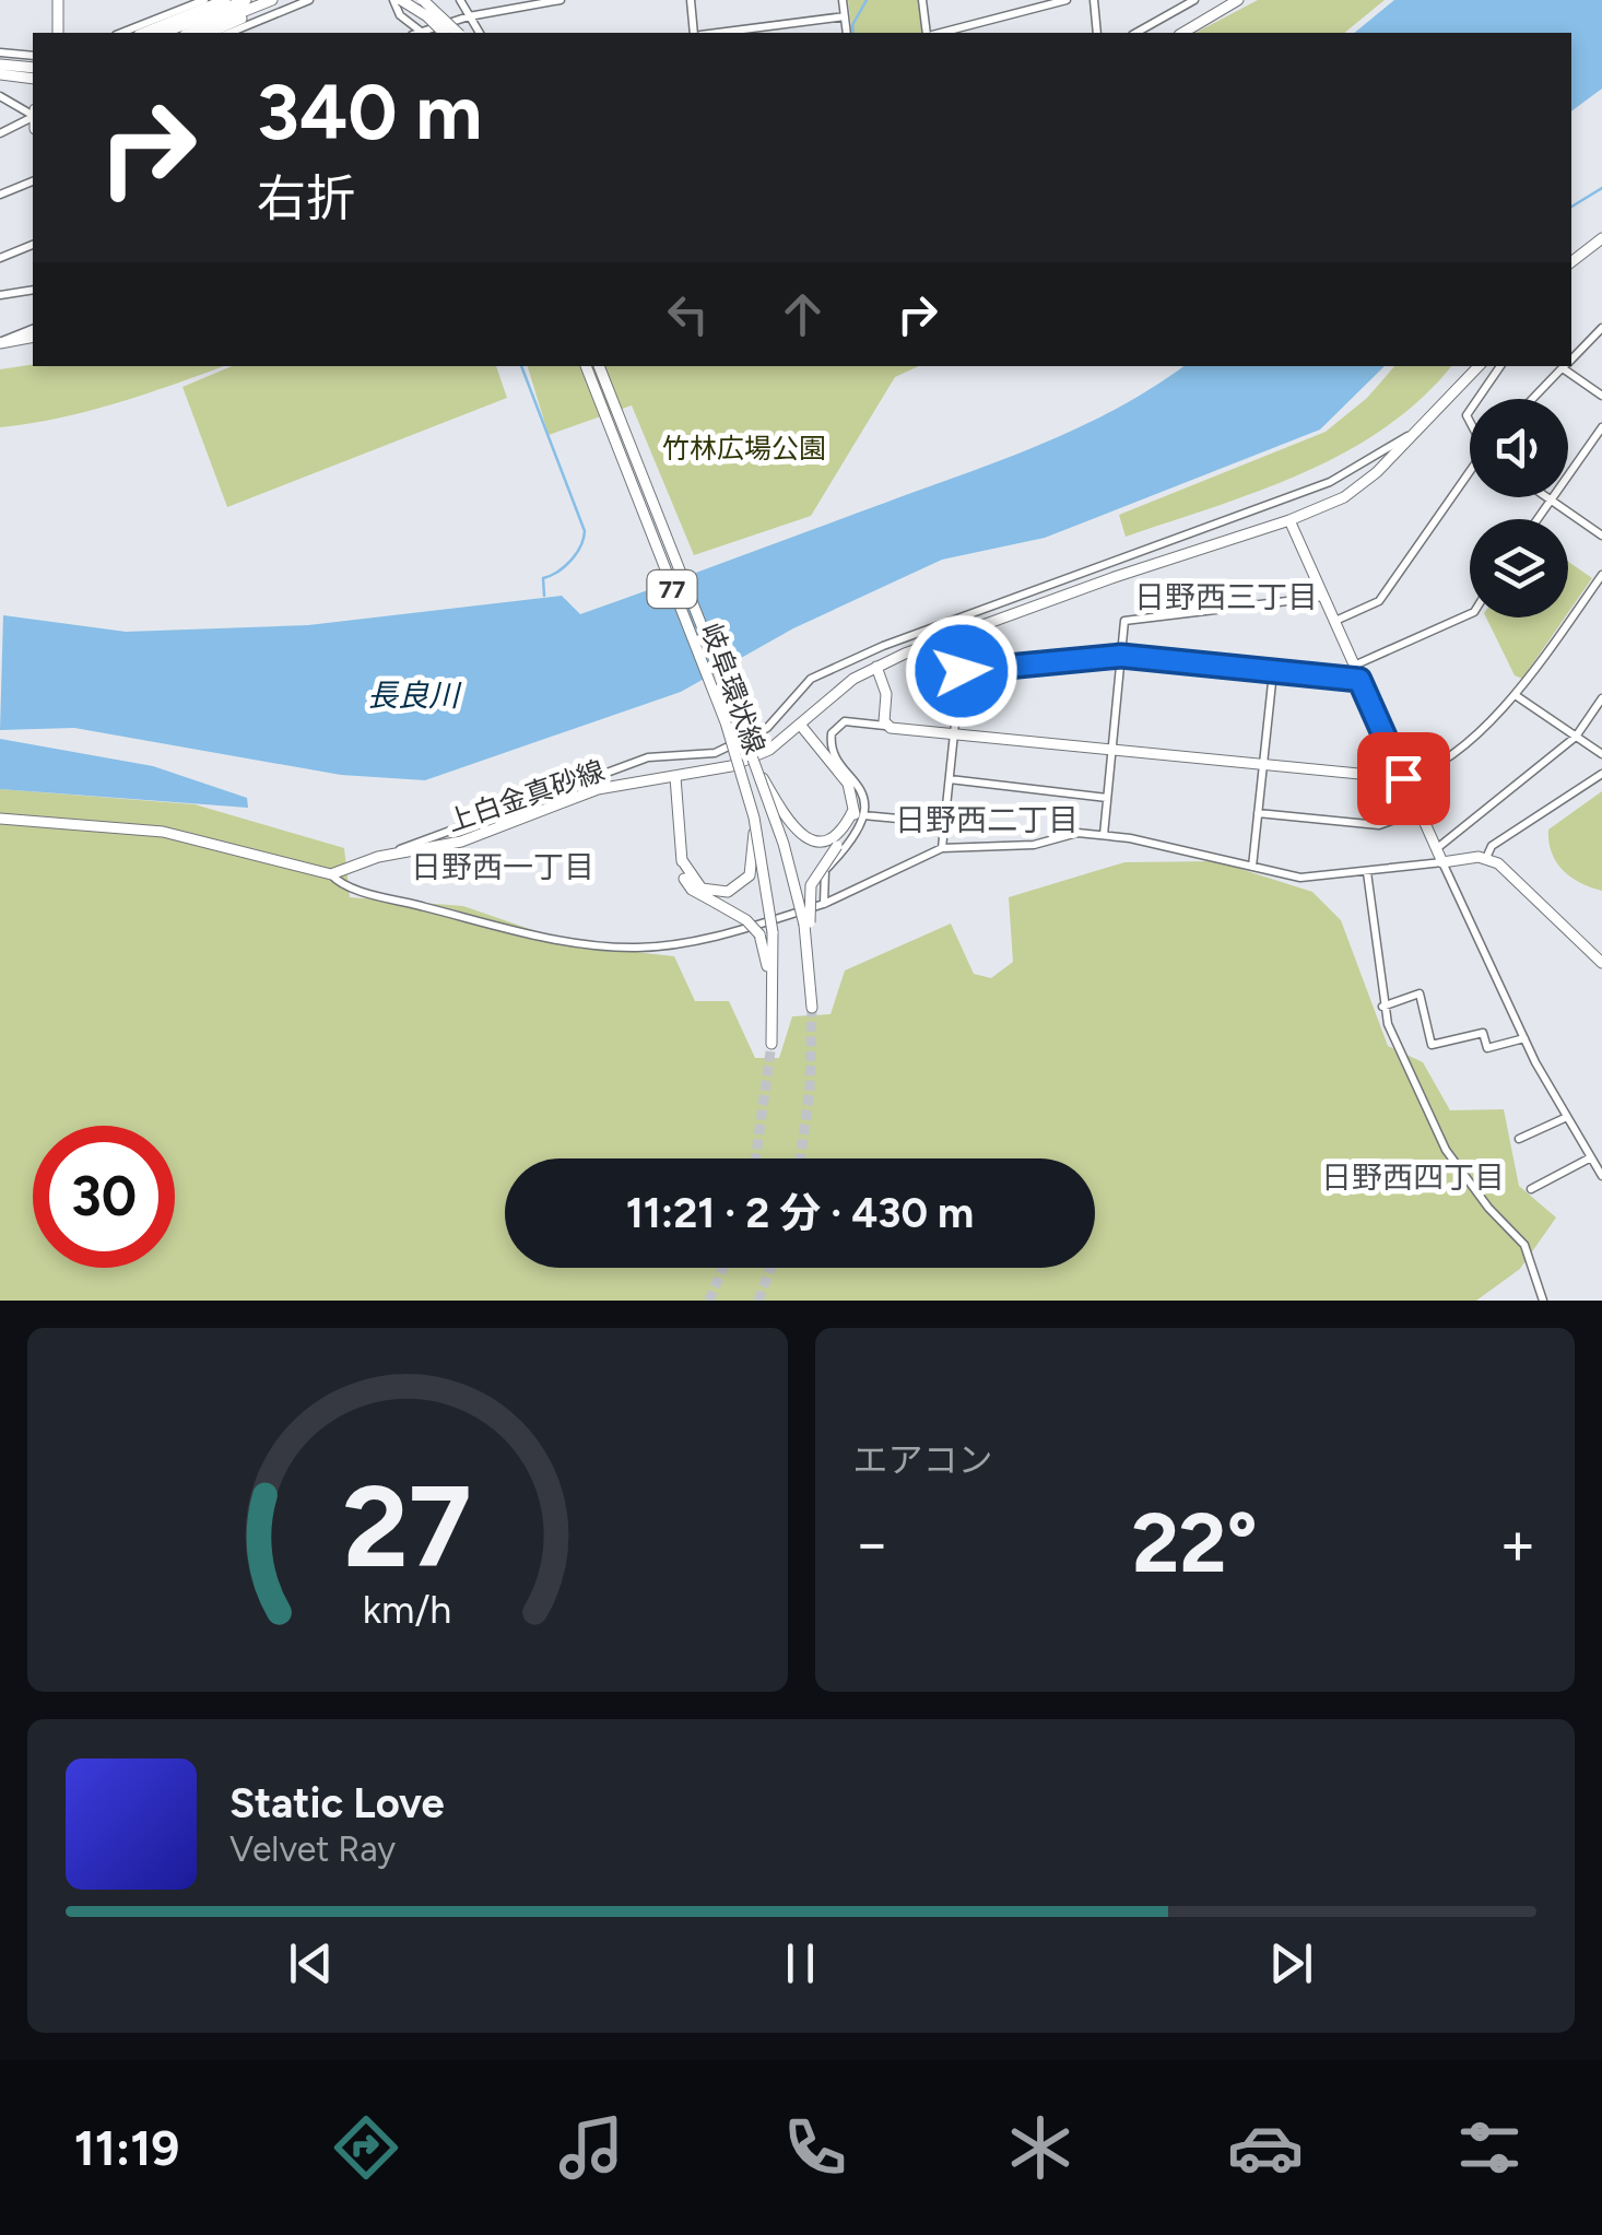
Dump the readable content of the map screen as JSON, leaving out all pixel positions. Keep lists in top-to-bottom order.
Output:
{
  "streets": {
    "main road": ["77", "岐阜環状線", "上白金真砂線"]
  },
  "crossings": [
    ["77", "岐阜環状線"],
    ["77", "上白金真砂線"]
  ],
  "districts": [
    "日野西三丁目",
    "日野西二丁目",
    "日野西一丁目",
    "日野西四丁目"
  ],
  "water": ["長良川"],
  "parks": ["竹林広場公園"],
  "page": {
    "turn": ["340 m", "右折"],
    "limit": "30",
    "trip": "11:21 · 2 分 · 430 m",
    "tile": "エアコン",
    "heat": ["−", "22°", "+"],
    "song": ["Static Love", "Velvet Ray"],
    "tabs": "11:19",
    "gauge": ["27", "km/h"]
  }
}
